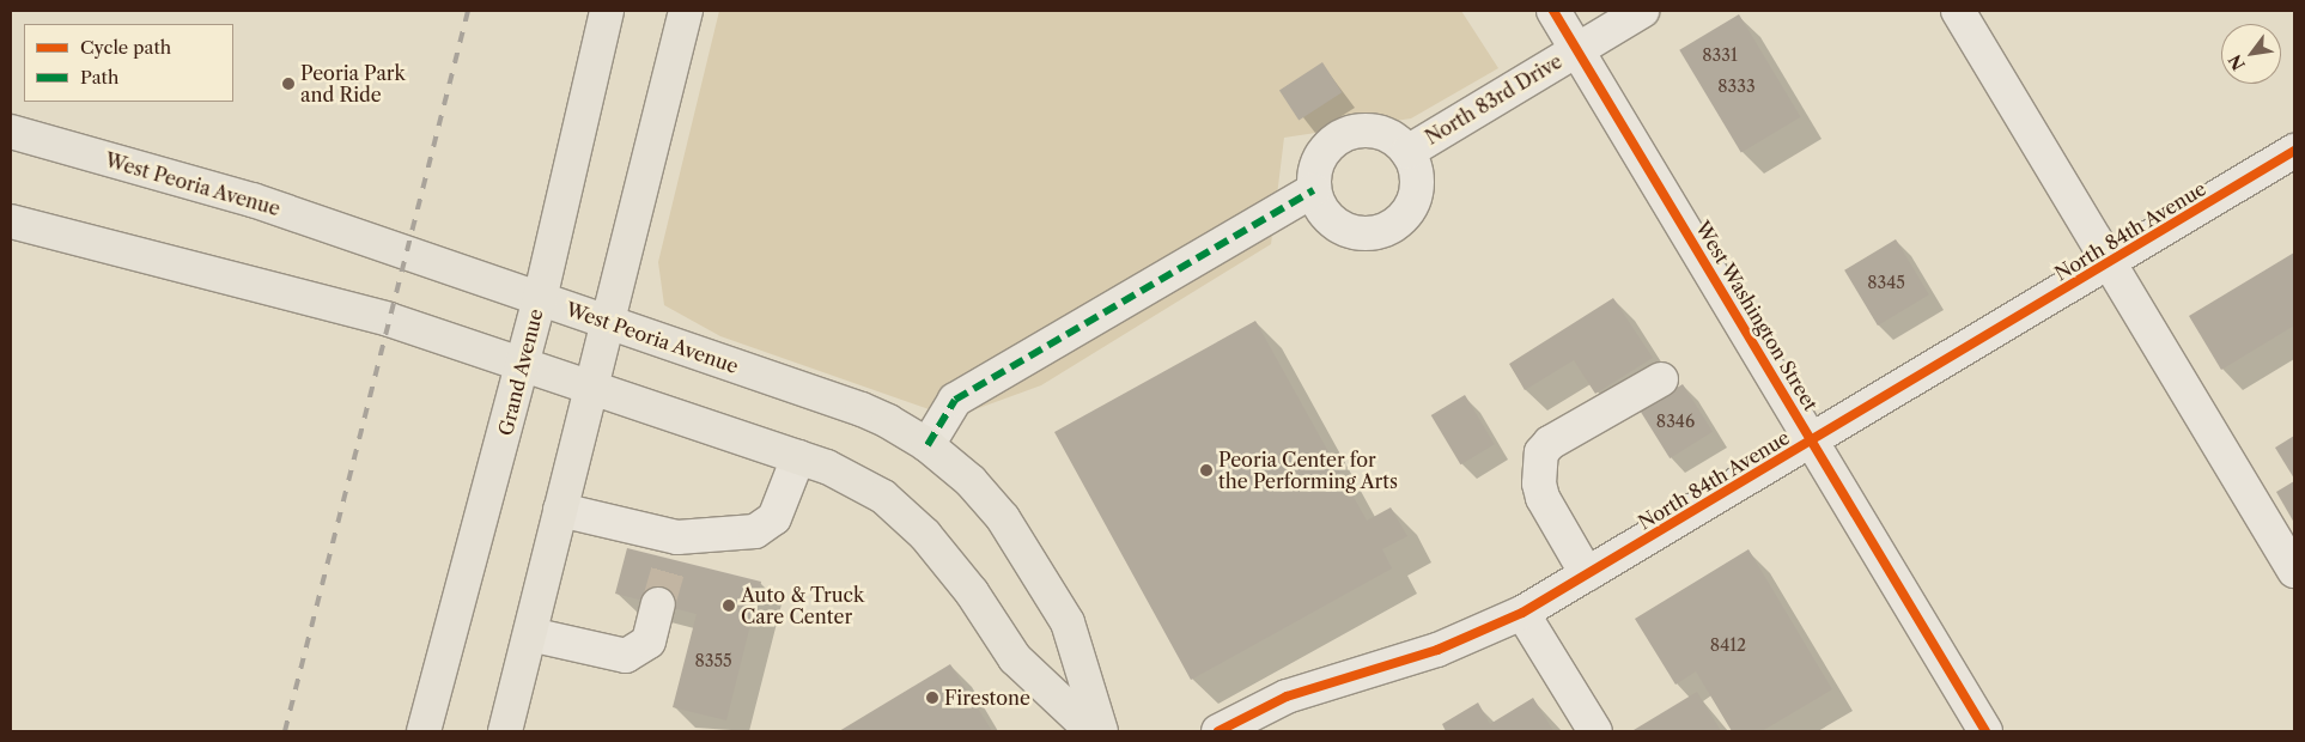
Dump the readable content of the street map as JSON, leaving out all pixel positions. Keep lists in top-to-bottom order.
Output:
{
  "streets": {
    "main road": ["West Peoria Avenue", "Grand Avenue"],
    "street": ["North 83rd Drive", "North 84th Avenue", "West Washington Street"]
  },
  "crossings": [
    ["North 83rd Drive", "West Washington Street"],
    ["West Peoria Avenue", "Grand Avenue"],
    ["North 84th Avenue", "West Washington Street"]
  ],
  "places": [
    "Peoria Park and Ride",
    "Peoria Center for the Performing Arts",
    "Auto & Truck Care Center",
    "Firestone"
  ],
  "house_numbers": [
    "8331",
    "8333",
    "8345",
    "8346",
    "8412",
    "8355"
  ],
  "legend": ["Cycle path", "Path"],
  "north": "bottom left"
}
